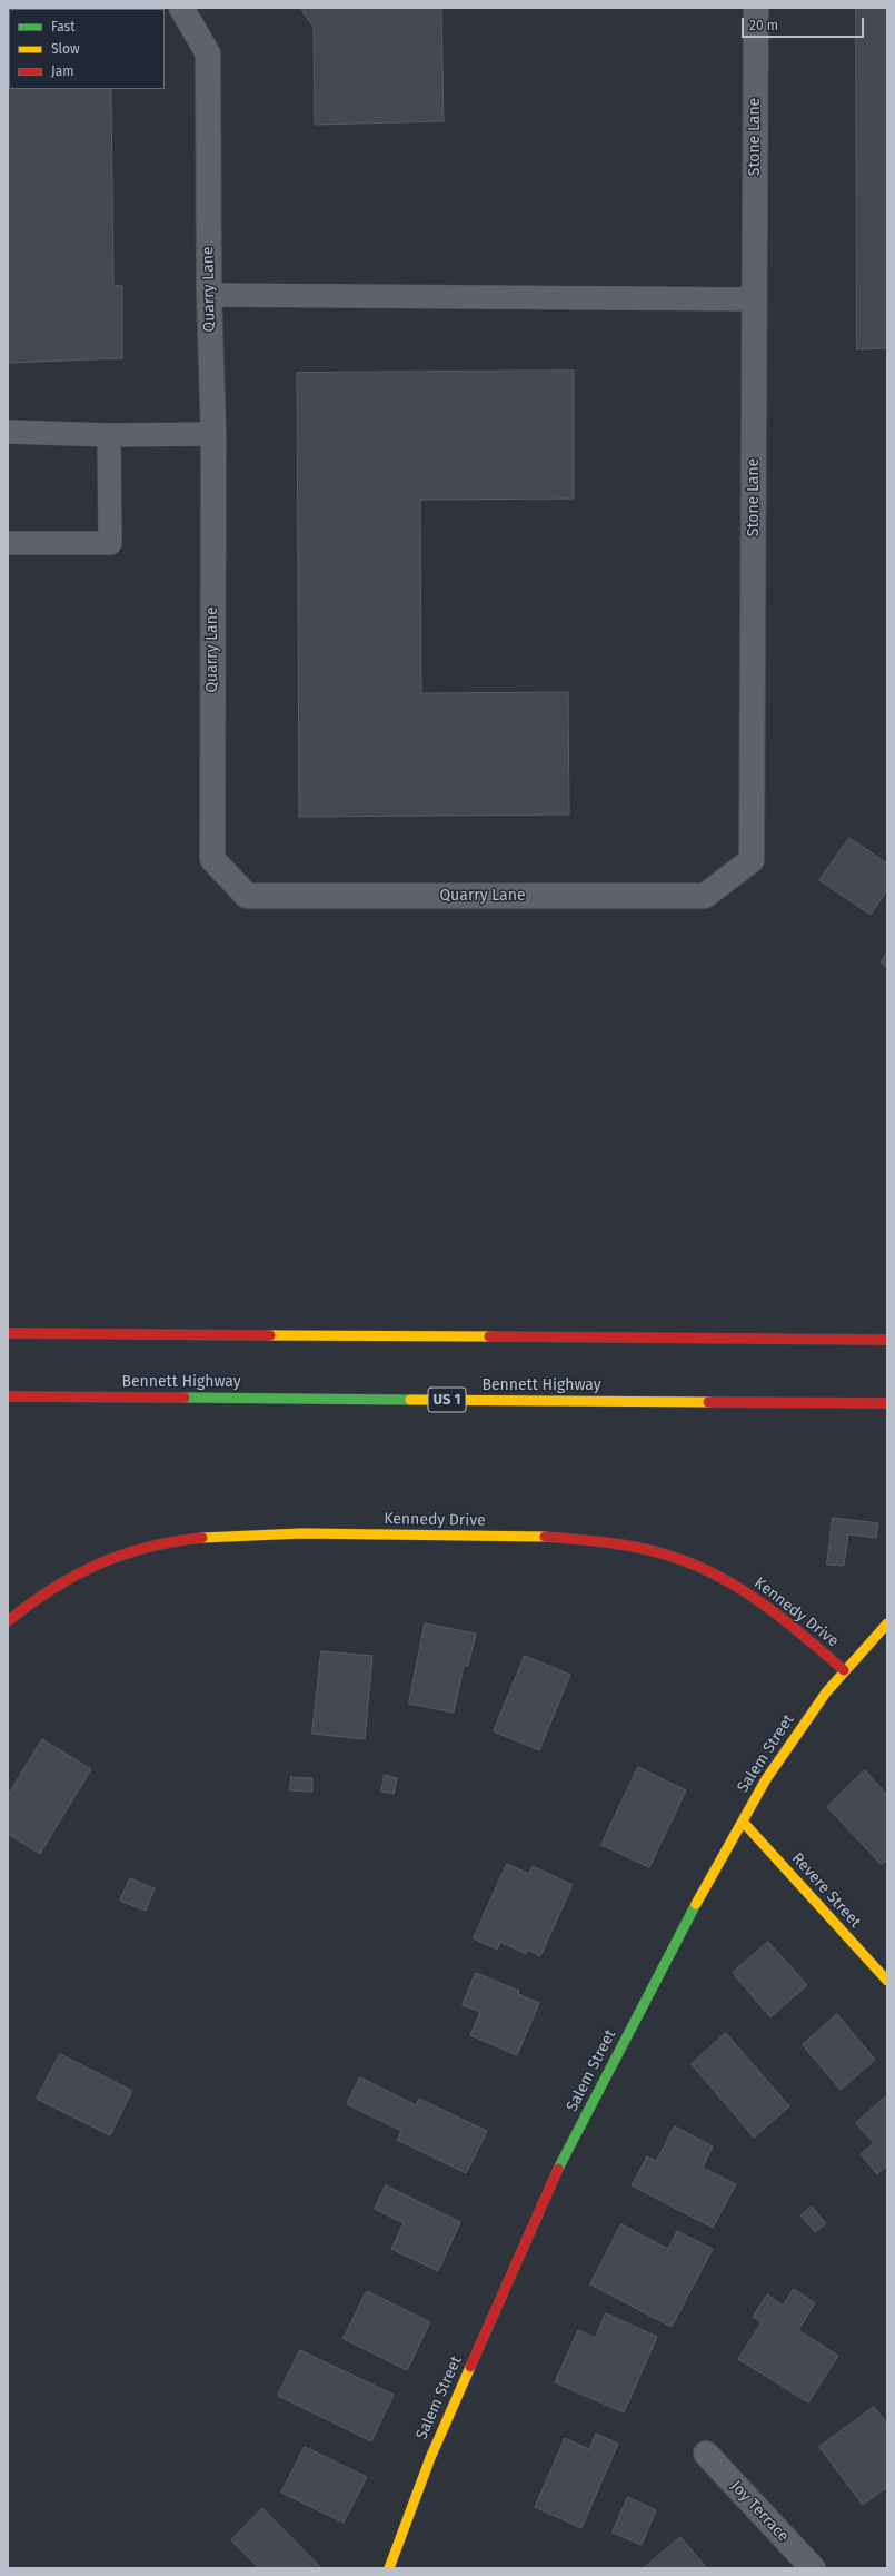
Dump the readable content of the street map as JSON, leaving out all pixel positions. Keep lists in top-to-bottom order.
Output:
{
  "streets": {
    "main road": [
      "Bennett Highway",
      "US 1",
      "Kennedy Drive",
      "Salem Street",
      "Revere Street"
    ],
    "street": ["Stone Lane", "Quarry Lane", "Joy Terrace"]
  },
  "crossings": [
    ["Stone Lane", "Quarry Lane"],
    ["Kennedy Drive", "Salem Street"],
    ["Salem Street", "Revere Street"]
  ],
  "legend": ["Fast", "Slow", "Jam"],
  "scale_bar": "20 m"
}
